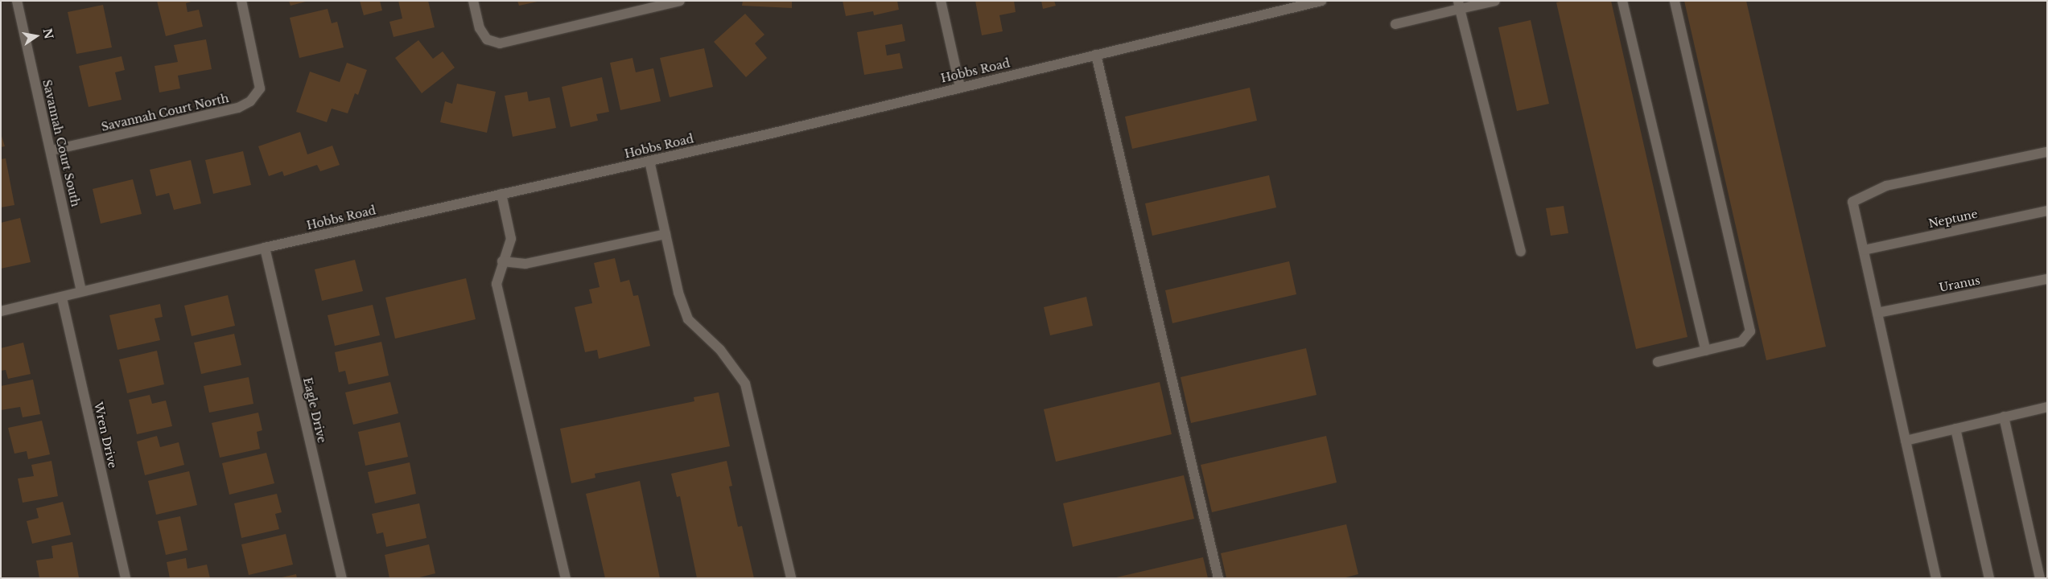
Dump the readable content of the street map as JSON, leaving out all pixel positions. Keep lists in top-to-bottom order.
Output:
{
  "streets": {
    "street": [
      "Hobbs Road",
      "Savannah Court North",
      "Savannah Court South",
      "Neptune",
      "Uranus",
      "Eagle Drive",
      "Wren Drive"
    ]
  },
  "crossings": [
    ["Hobbs Road", "Savannah Court South"],
    ["Hobbs Road", "Eagle Drive"],
    ["Hobbs Road", "Wren Drive"],
    ["Savannah Court North", "Savannah Court South"]
  ],
  "north": "right"
}
